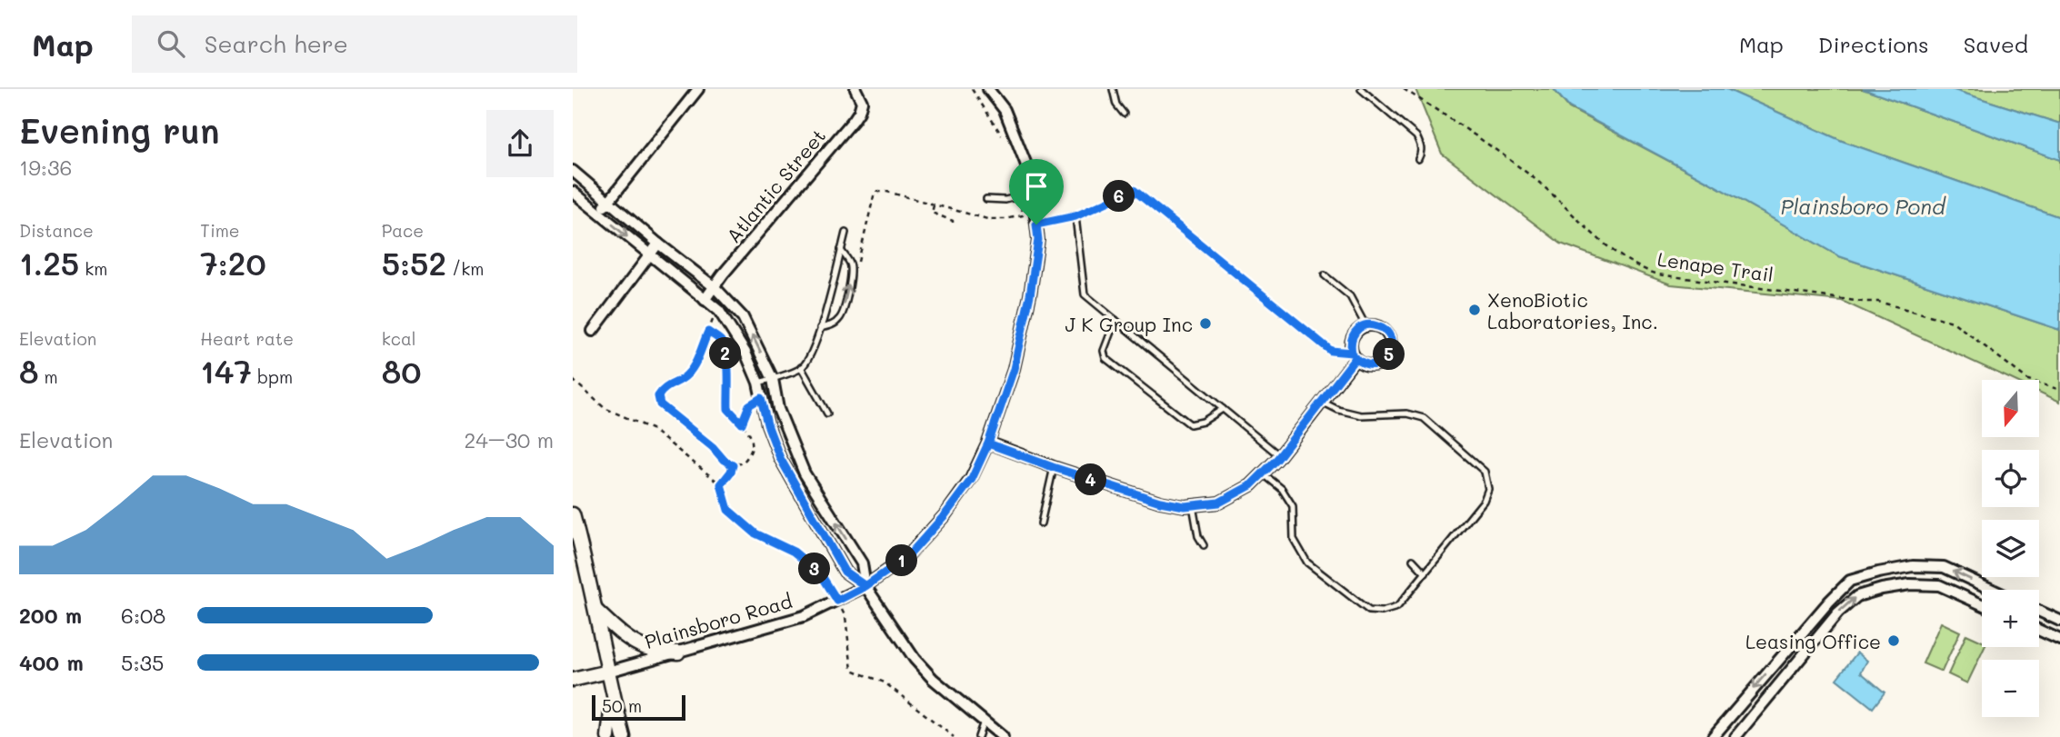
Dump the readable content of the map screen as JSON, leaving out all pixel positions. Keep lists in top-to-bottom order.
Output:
{
  "streets": {
    "street": ["Atlantic Street", "Plainsboro Road"],
    "path": ["Lenape Trail"]
  },
  "water": ["Plainsboro Pond"],
  "places": ["XenoBiotic Laboratories, Inc.", "J K Group Inc", "Leasing Office"],
  "scale_bar": "50 m",
  "north": "bottom",
  "page": {
    "header": "Map",
    "search": "Search here",
    "nav": ["Map", "Directions", "Saved"],
    "heading": ["Evening run", "19:36"],
    "pins": [
      "6",
      "2",
      "5",
      "4",
      "1",
      "3"
    ],
    "stats": [
      ["Distance", "1.25 km"],
      ["Time", "7:20"],
      ["Pace", "5:52 /km"],
      ["Elevation", "8 m"],
      ["Heart rate", "147 bpm"],
      ["kcal", "80"]
    ],
    "map_buttons": ["+", "−"],
    "chart": ["Elevation", "24–30 m"],
    "list": [
      {
        "name": "200 m",
        "note": "6:08"
      },
      {
        "name": "400 m",
        "note": "5:35"
      }
    ],
    "scale": "50 m"
  }
}
